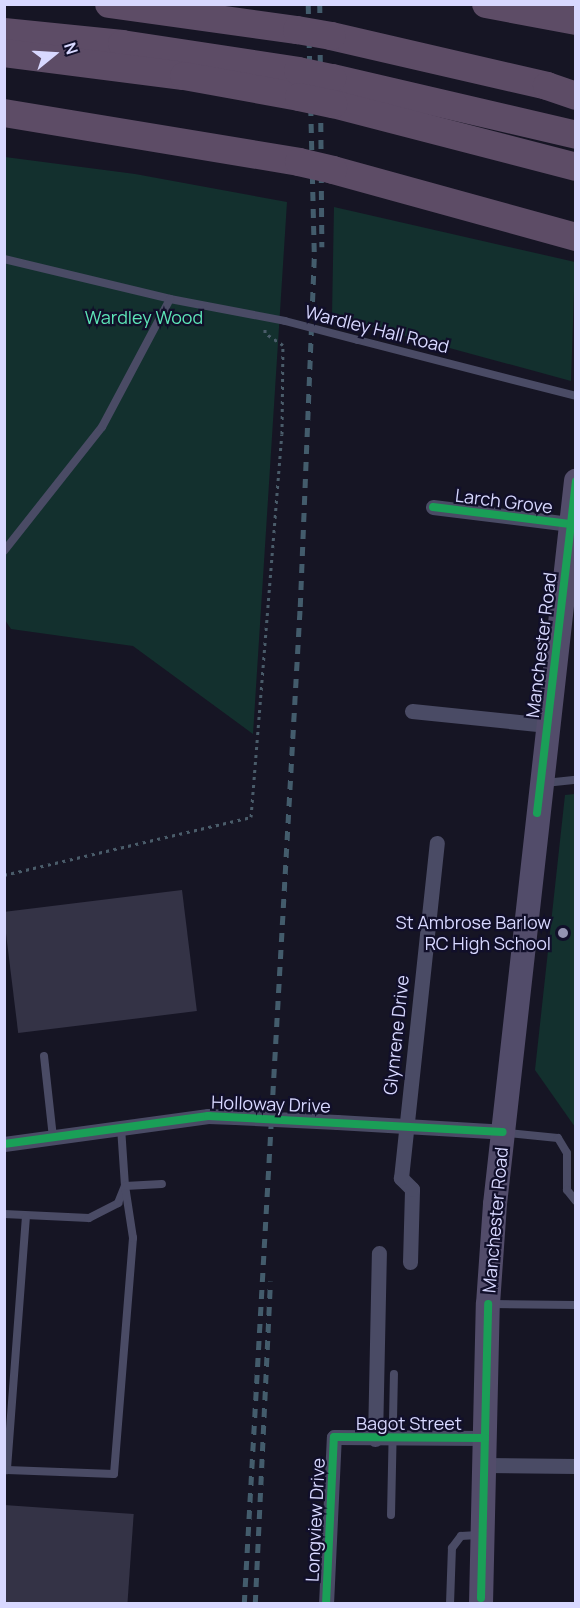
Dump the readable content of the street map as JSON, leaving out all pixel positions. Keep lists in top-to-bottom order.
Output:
{
  "streets": {
    "main road": ["Manchester Road"],
    "street": [
      "Larch Grove",
      "Glynrene Drive",
      "Holloway Drive",
      "Bagot Street",
      "Longview Drive"
    ],
    "lane": ["Wardley Hall Road"]
  },
  "crossings": [
    ["Larch Grove", "Manchester Road"],
    ["Manchester Road", "Holloway Drive"],
    ["Manchester Road", "Bagot Street"],
    ["Glynrene Drive", "Holloway Drive"],
    ["Bagot Street", "Longview Drive"]
  ],
  "parks": ["Wardley Wood"],
  "places": ["St Ambrose Barlow RC High School"],
  "north": "right"
}
